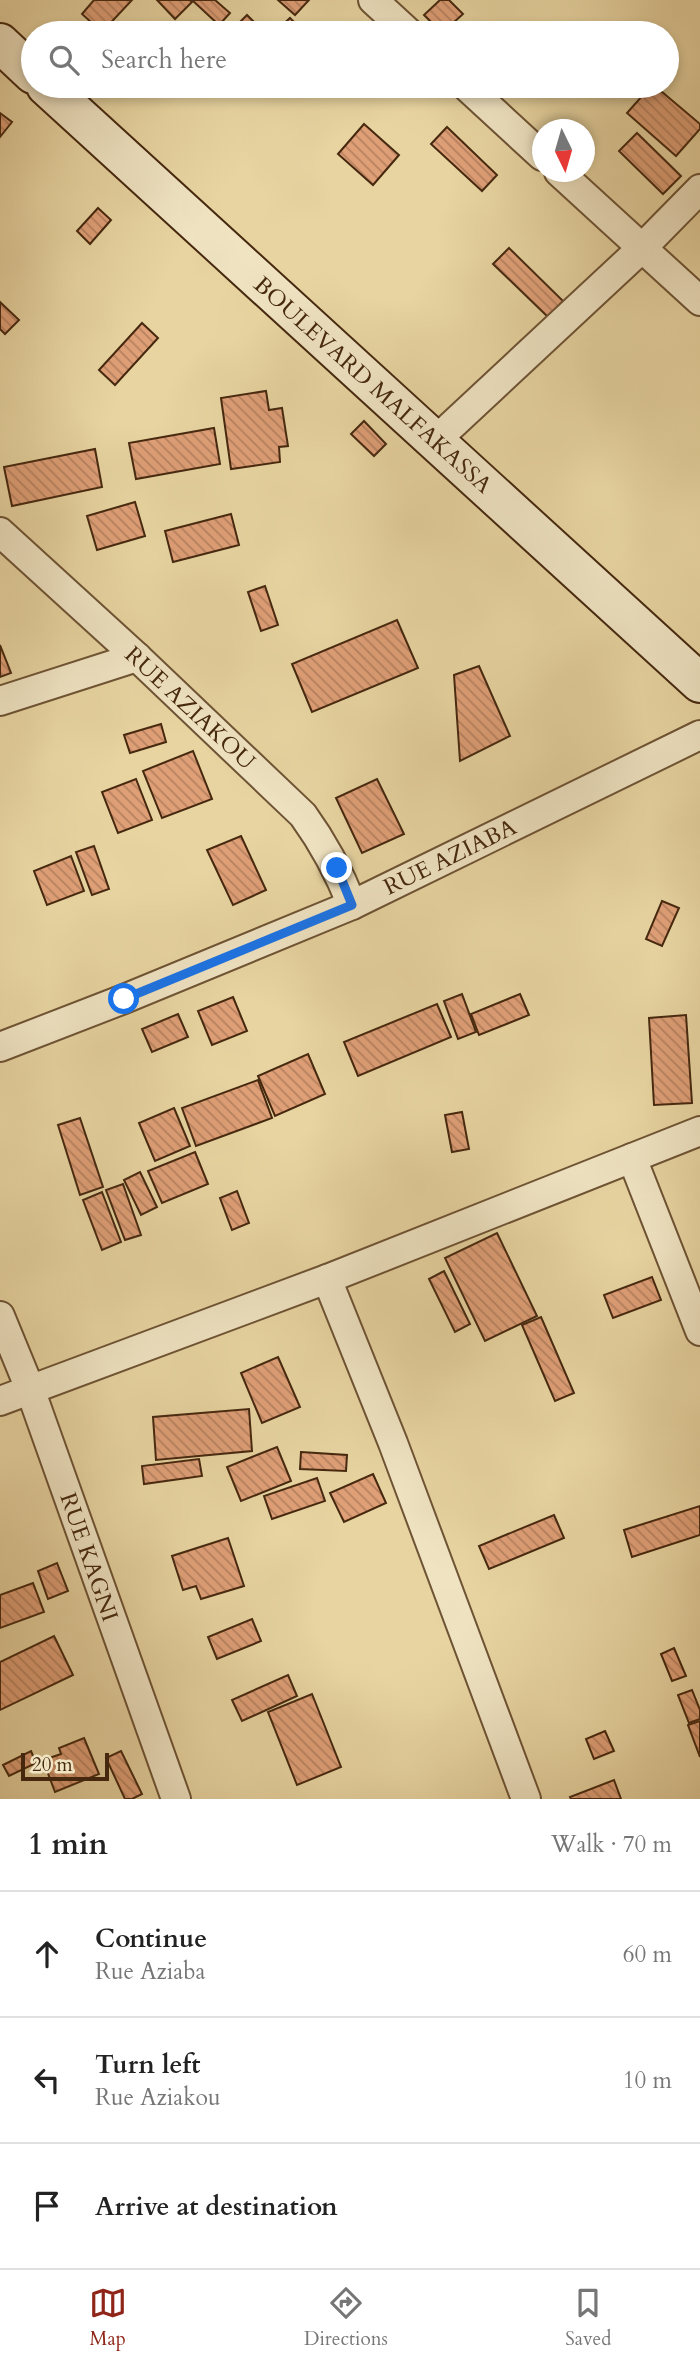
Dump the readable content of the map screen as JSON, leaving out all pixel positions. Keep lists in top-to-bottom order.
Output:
{
  "streets": {
    "street": [
      "BOULEVARD MALFAKASSA",
      "RUE AZIAKOU",
      "RUE AZIABA",
      "RUE KAGNI"
    ]
  },
  "crossings": [
    ["RUE AZIAKOU", "RUE AZIABA"]
  ],
  "scale_bar": "20 m",
  "north": "bottom",
  "page": {
    "search": "Search here",
    "scale": "20 m",
    "heading": ["1 min", "Walk · 70 m"],
    "list": [
      ["Continue", "Rue Aziaba", "60 m"],
      ["Turn left", "Rue Aziakou", "10 m"],
      "Arrive at destination"
    ],
    "nav": ["Map", "Directions", "Saved"]
  }
}
